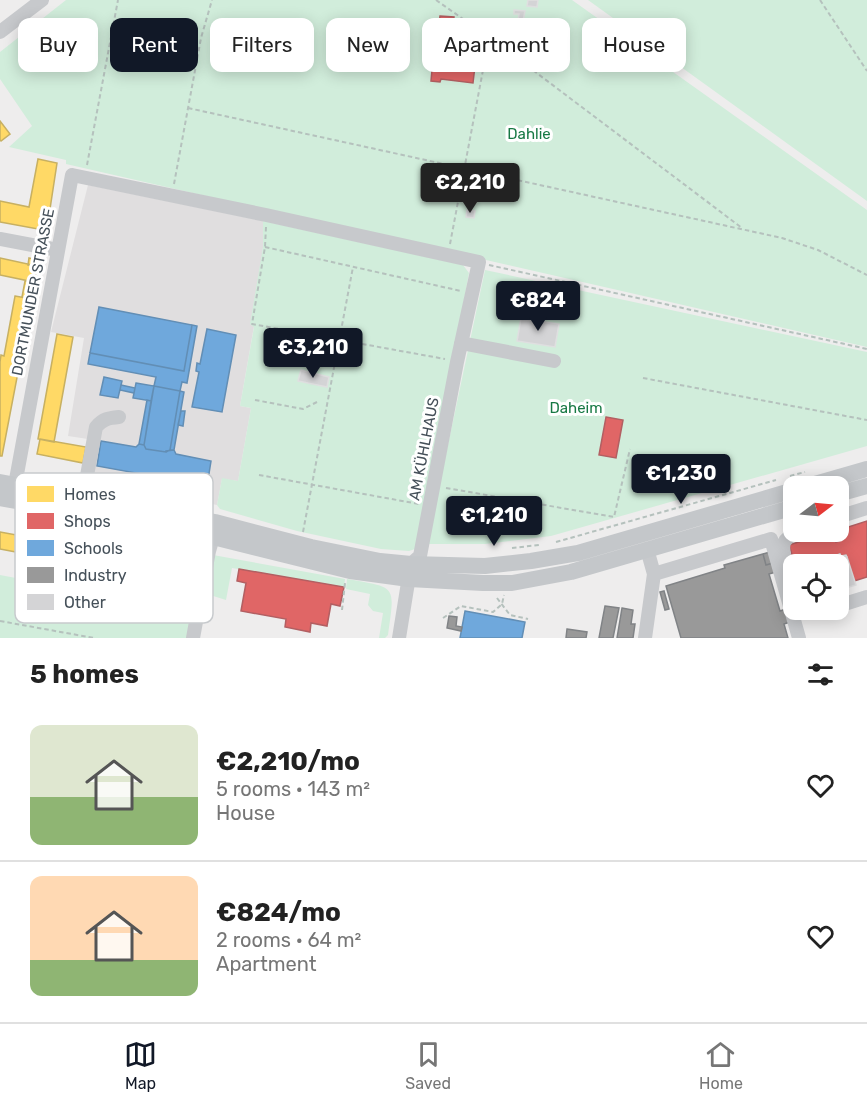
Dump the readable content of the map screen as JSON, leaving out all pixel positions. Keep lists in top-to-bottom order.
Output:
{
  "streets": {
    "street": ["DORTMUNDER STRASSE", "AM KÜHLHAUS"]
  },
  "parks": ["Dahlie", "Daheim"],
  "legend": [
    "Homes",
    "Shops",
    "Schools",
    "Industry",
    "Other"
  ],
  "north": "right",
  "page": {
    "chip": [
      "Buy",
      "Rent",
      "Filters",
      "New",
      "Apartment",
      "House"
    ],
    "price": [
      "€2,210",
      "€824",
      "€3,210",
      "€1,230",
      "€1,210"
    ],
    "heading": "5 homes",
    "list": [
      {
        "name": "€2,210/mo",
        "note": "5 rooms · 143 m² · House"
      },
      {
        "name": "€824/mo",
        "note": "2 rooms · 64 m² · Apartment"
      }
    ],
    "tabs": ["Map", "Saved", "Home"]
  }
}
